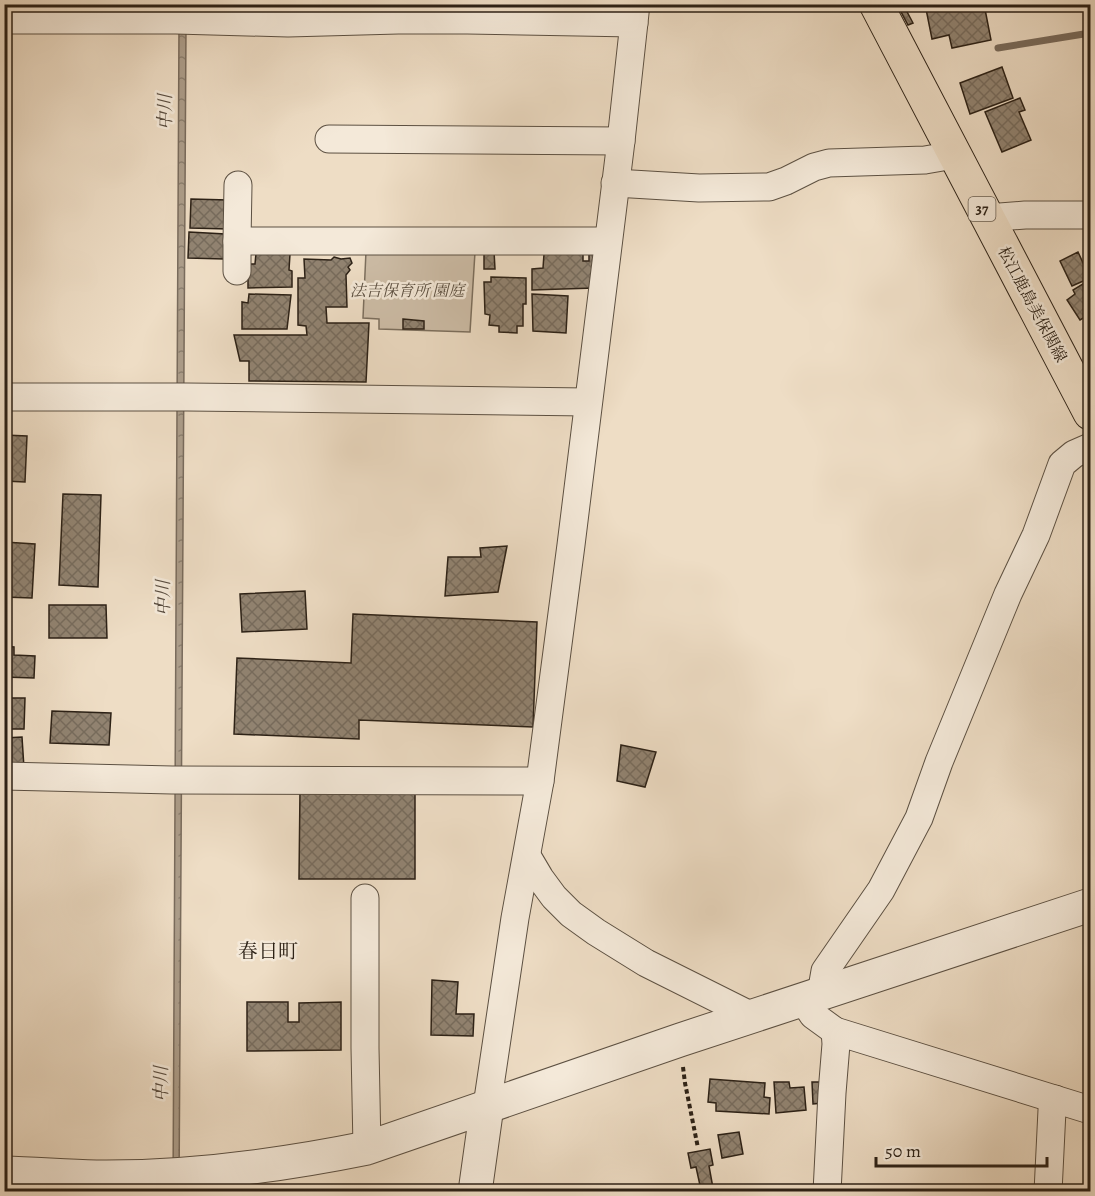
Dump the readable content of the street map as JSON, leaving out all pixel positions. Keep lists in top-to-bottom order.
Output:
{
  "streets": {
    "main road": ["37", "松江鹿島美保関線"]
  },
  "districts": ["春日町"],
  "water": ["中川"],
  "parks": ["法吉保育所 園庭"],
  "scale_bar": "50 m"
}
